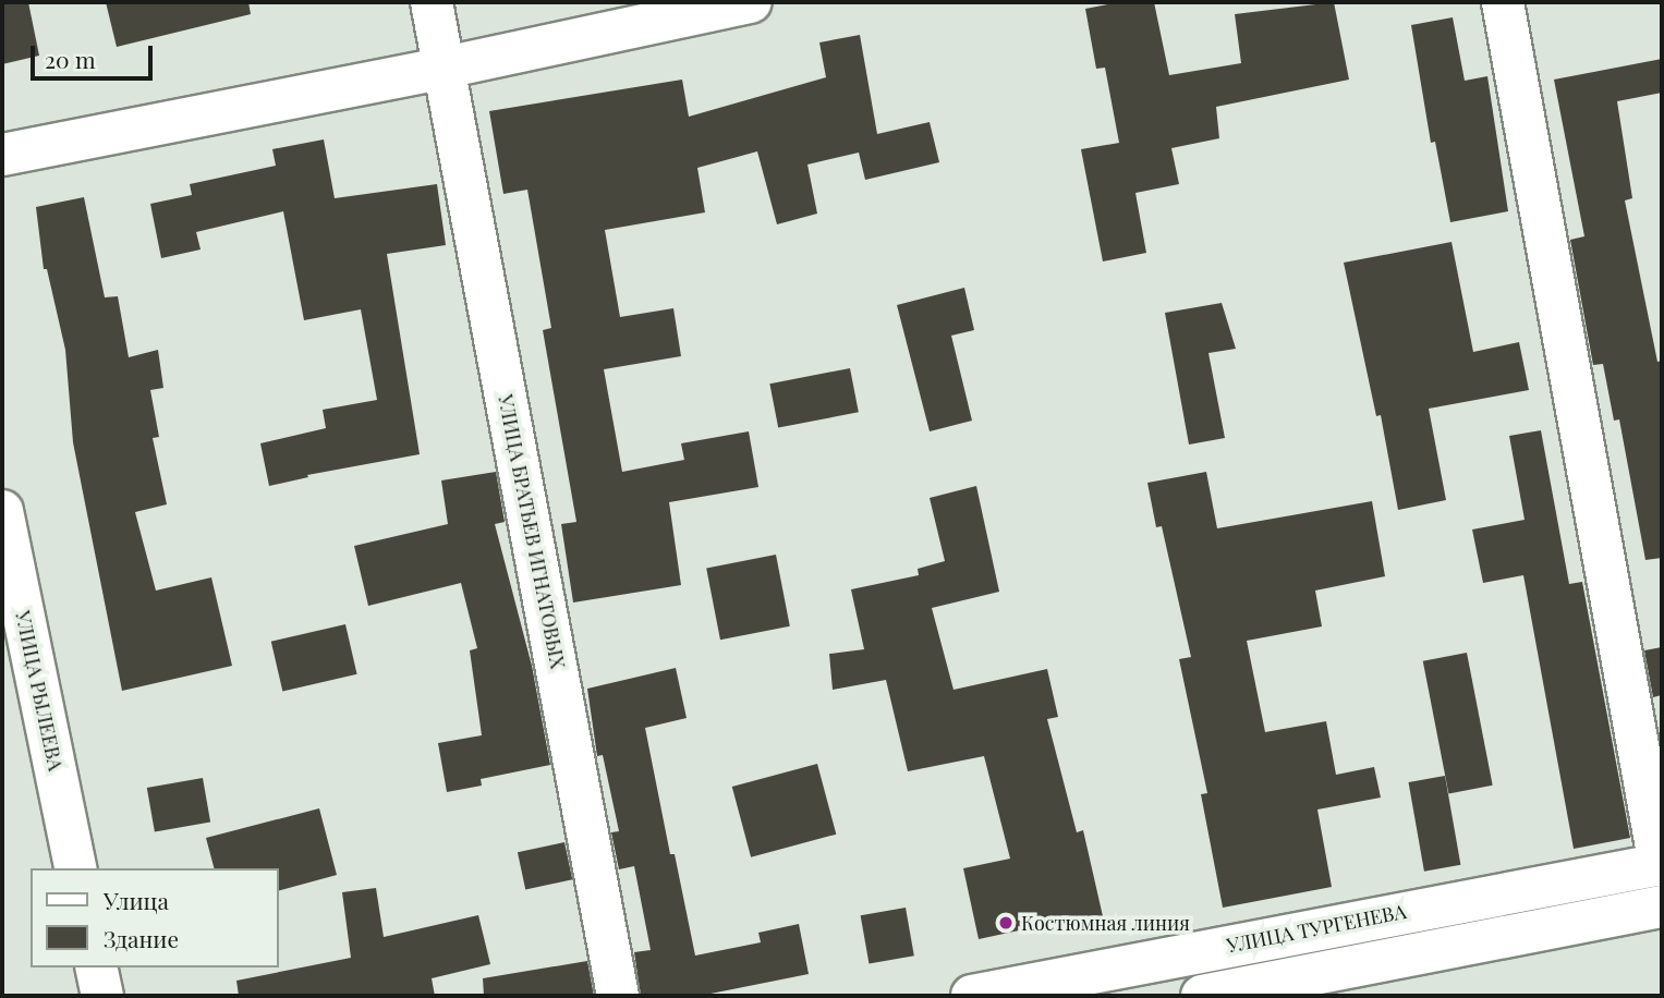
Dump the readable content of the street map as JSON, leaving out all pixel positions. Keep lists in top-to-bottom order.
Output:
{
  "streets": {
    "main road": ["УЛИЦА БРАТЬЕВ ИГНАТОВЫХ", "УЛИЦА РЫЛЕЕВА", "УЛИЦА ТУРГЕНЕВА"]
  },
  "places": ["Костюмная линия"],
  "legend": ["Улица", "Здание"],
  "scale_bar": "20 m"
}
